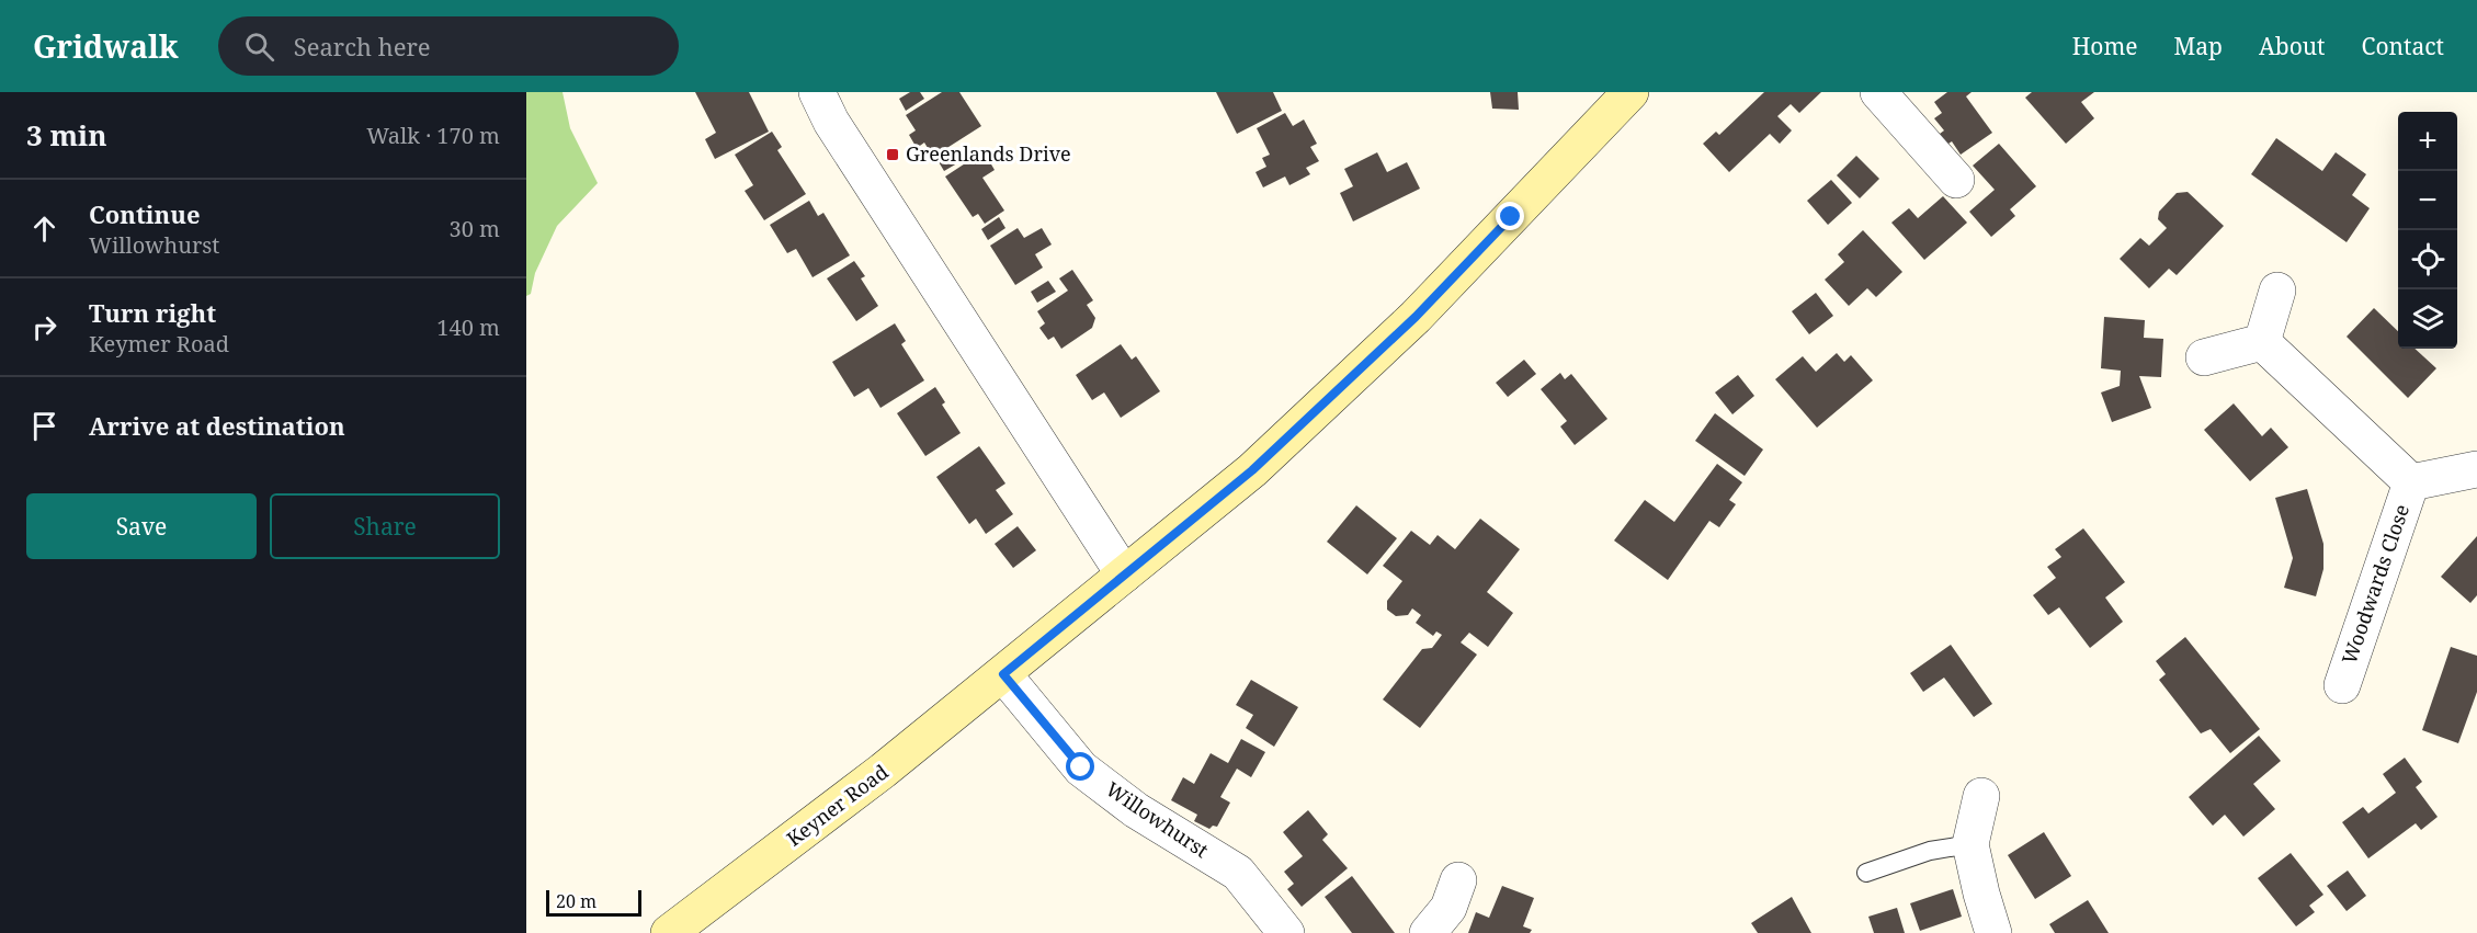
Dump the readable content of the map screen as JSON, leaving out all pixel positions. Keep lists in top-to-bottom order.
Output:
{
  "streets": {
    "street": ["Woodwards Close", "Keyner Road", "Willowhurst"]
  },
  "crossings": [
    ["Keyner Road", "Willowhurst"]
  ],
  "places": {
    "transit": ["Greenlands Drive"]
  },
  "scale_bar": "20 m",
  "page": {
    "header": "Gridwalk",
    "search": "Search here",
    "nav": [
      "Home",
      "Map",
      "About",
      "Contact"
    ],
    "heading": ["3 min", "Walk · 170 m"],
    "map_buttons": ["+", "−"],
    "list": [
      ["Continue", "Willowhurst", "30 m"],
      ["Turn right", "Keymer Road", "140 m"],
      "Arrive at destination"
    ],
    "buttons": ["Save", "Share"],
    "scale": "20 m"
  }
}
